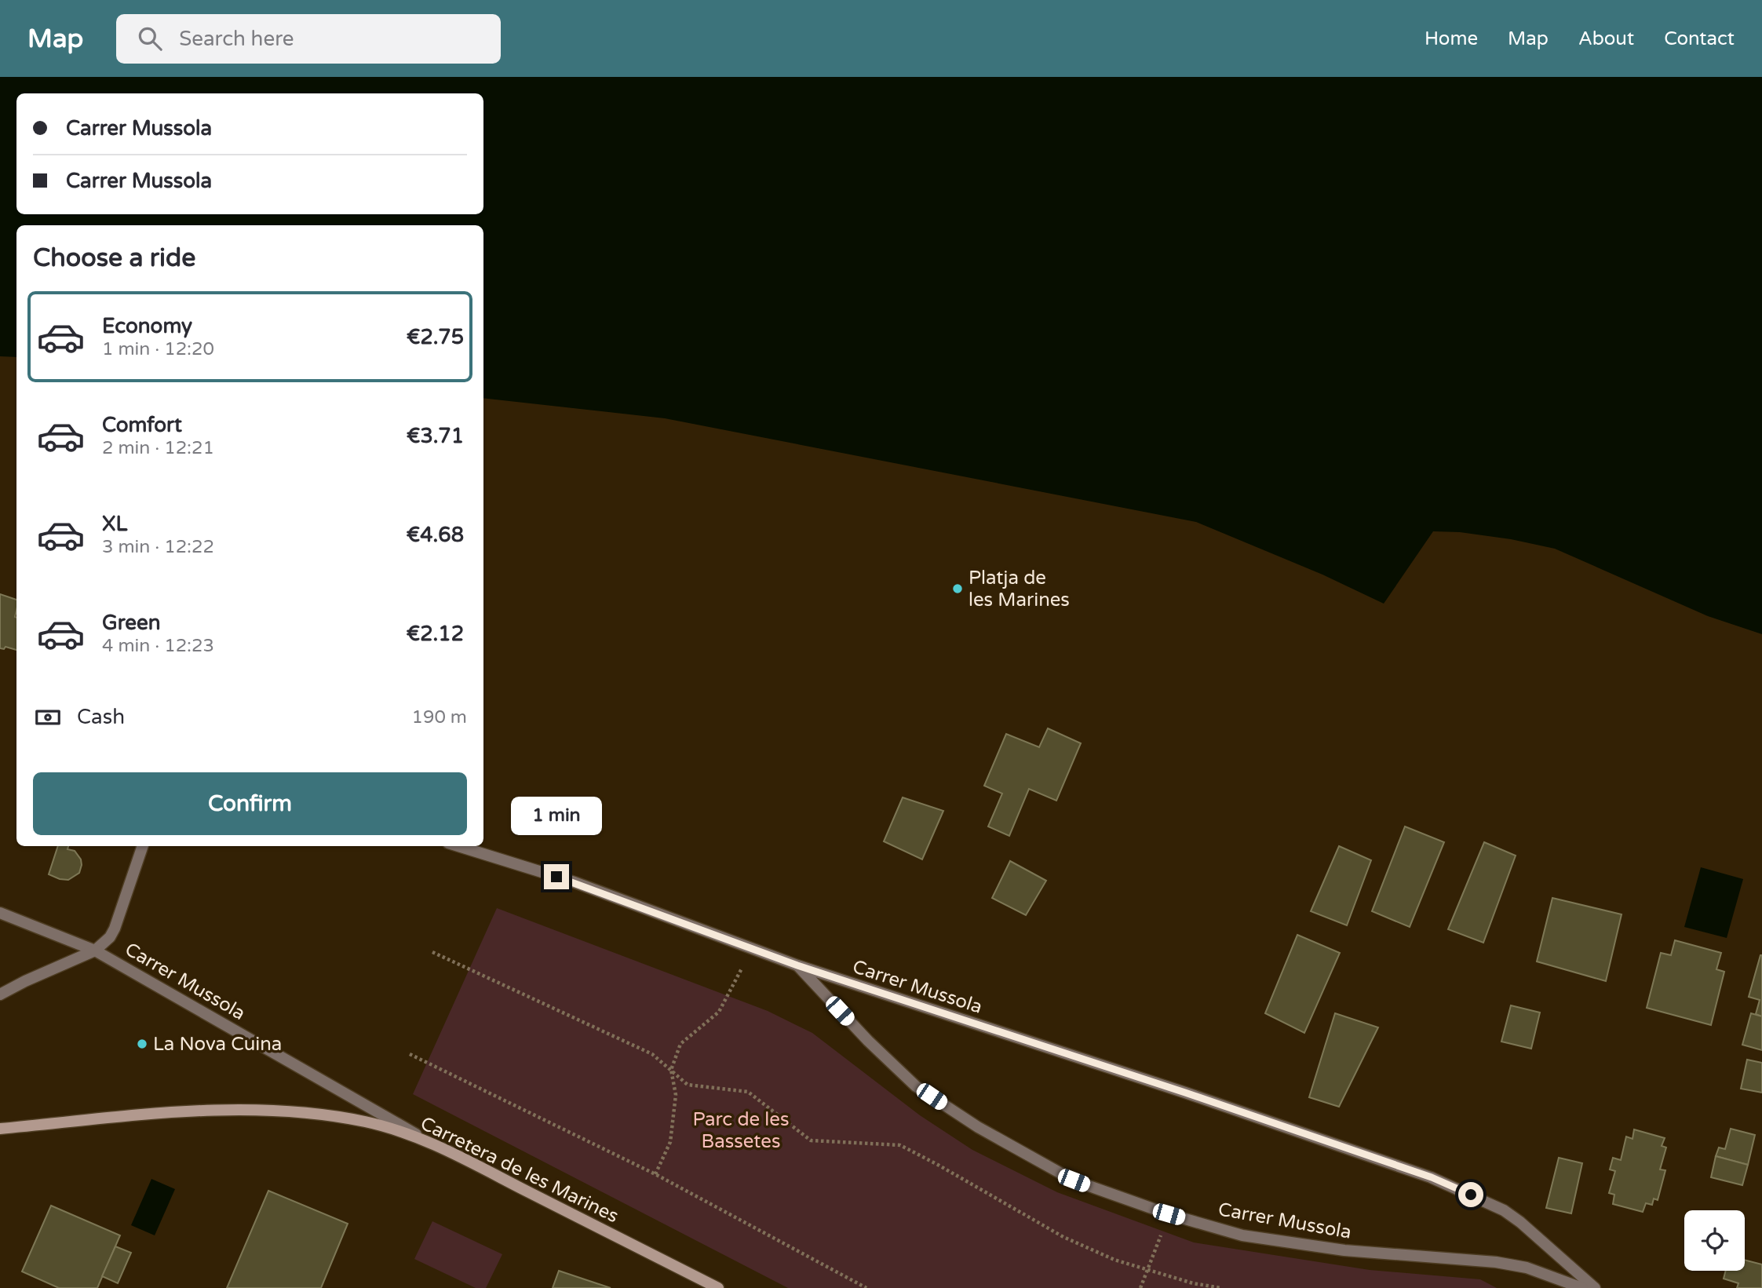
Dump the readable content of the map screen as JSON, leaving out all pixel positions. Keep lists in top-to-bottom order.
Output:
{
  "streets": {
    "main road": ["Carretera de les Marines"],
    "street": ["Carrer Mussola"]
  },
  "crossings": [
    ["Carrer Mussola", "Carretera de les Marines"]
  ],
  "parks": ["Parc de les Bassetes"],
  "places": ["Platja de les Marines", "La Nova Cuina"],
  "page": {
    "header": "Map",
    "search": "Search here",
    "nav": [
      "Home",
      "Map",
      "About",
      "Contact"
    ],
    "banner": ["Carrer Mussola", "Carrer Mussola"],
    "heading": "Choose a ride",
    "list": [
      {
        "name": "Economy",
        "note": "1 min · 12:20",
        "value": "€2.75"
      },
      {
        "name": "Comfort",
        "note": "2 min · 12:21",
        "value": "€3.71"
      },
      {
        "name": "XL",
        "note": "3 min · 12:22",
        "value": "€4.68"
      },
      {
        "name": "Green",
        "note": "4 min · 12:23",
        "value": "€2.12"
      }
    ],
    "pay": ["Cash", "190 m"],
    "buttons": "Confirm",
    "bubble": "1 min"
  }
}
